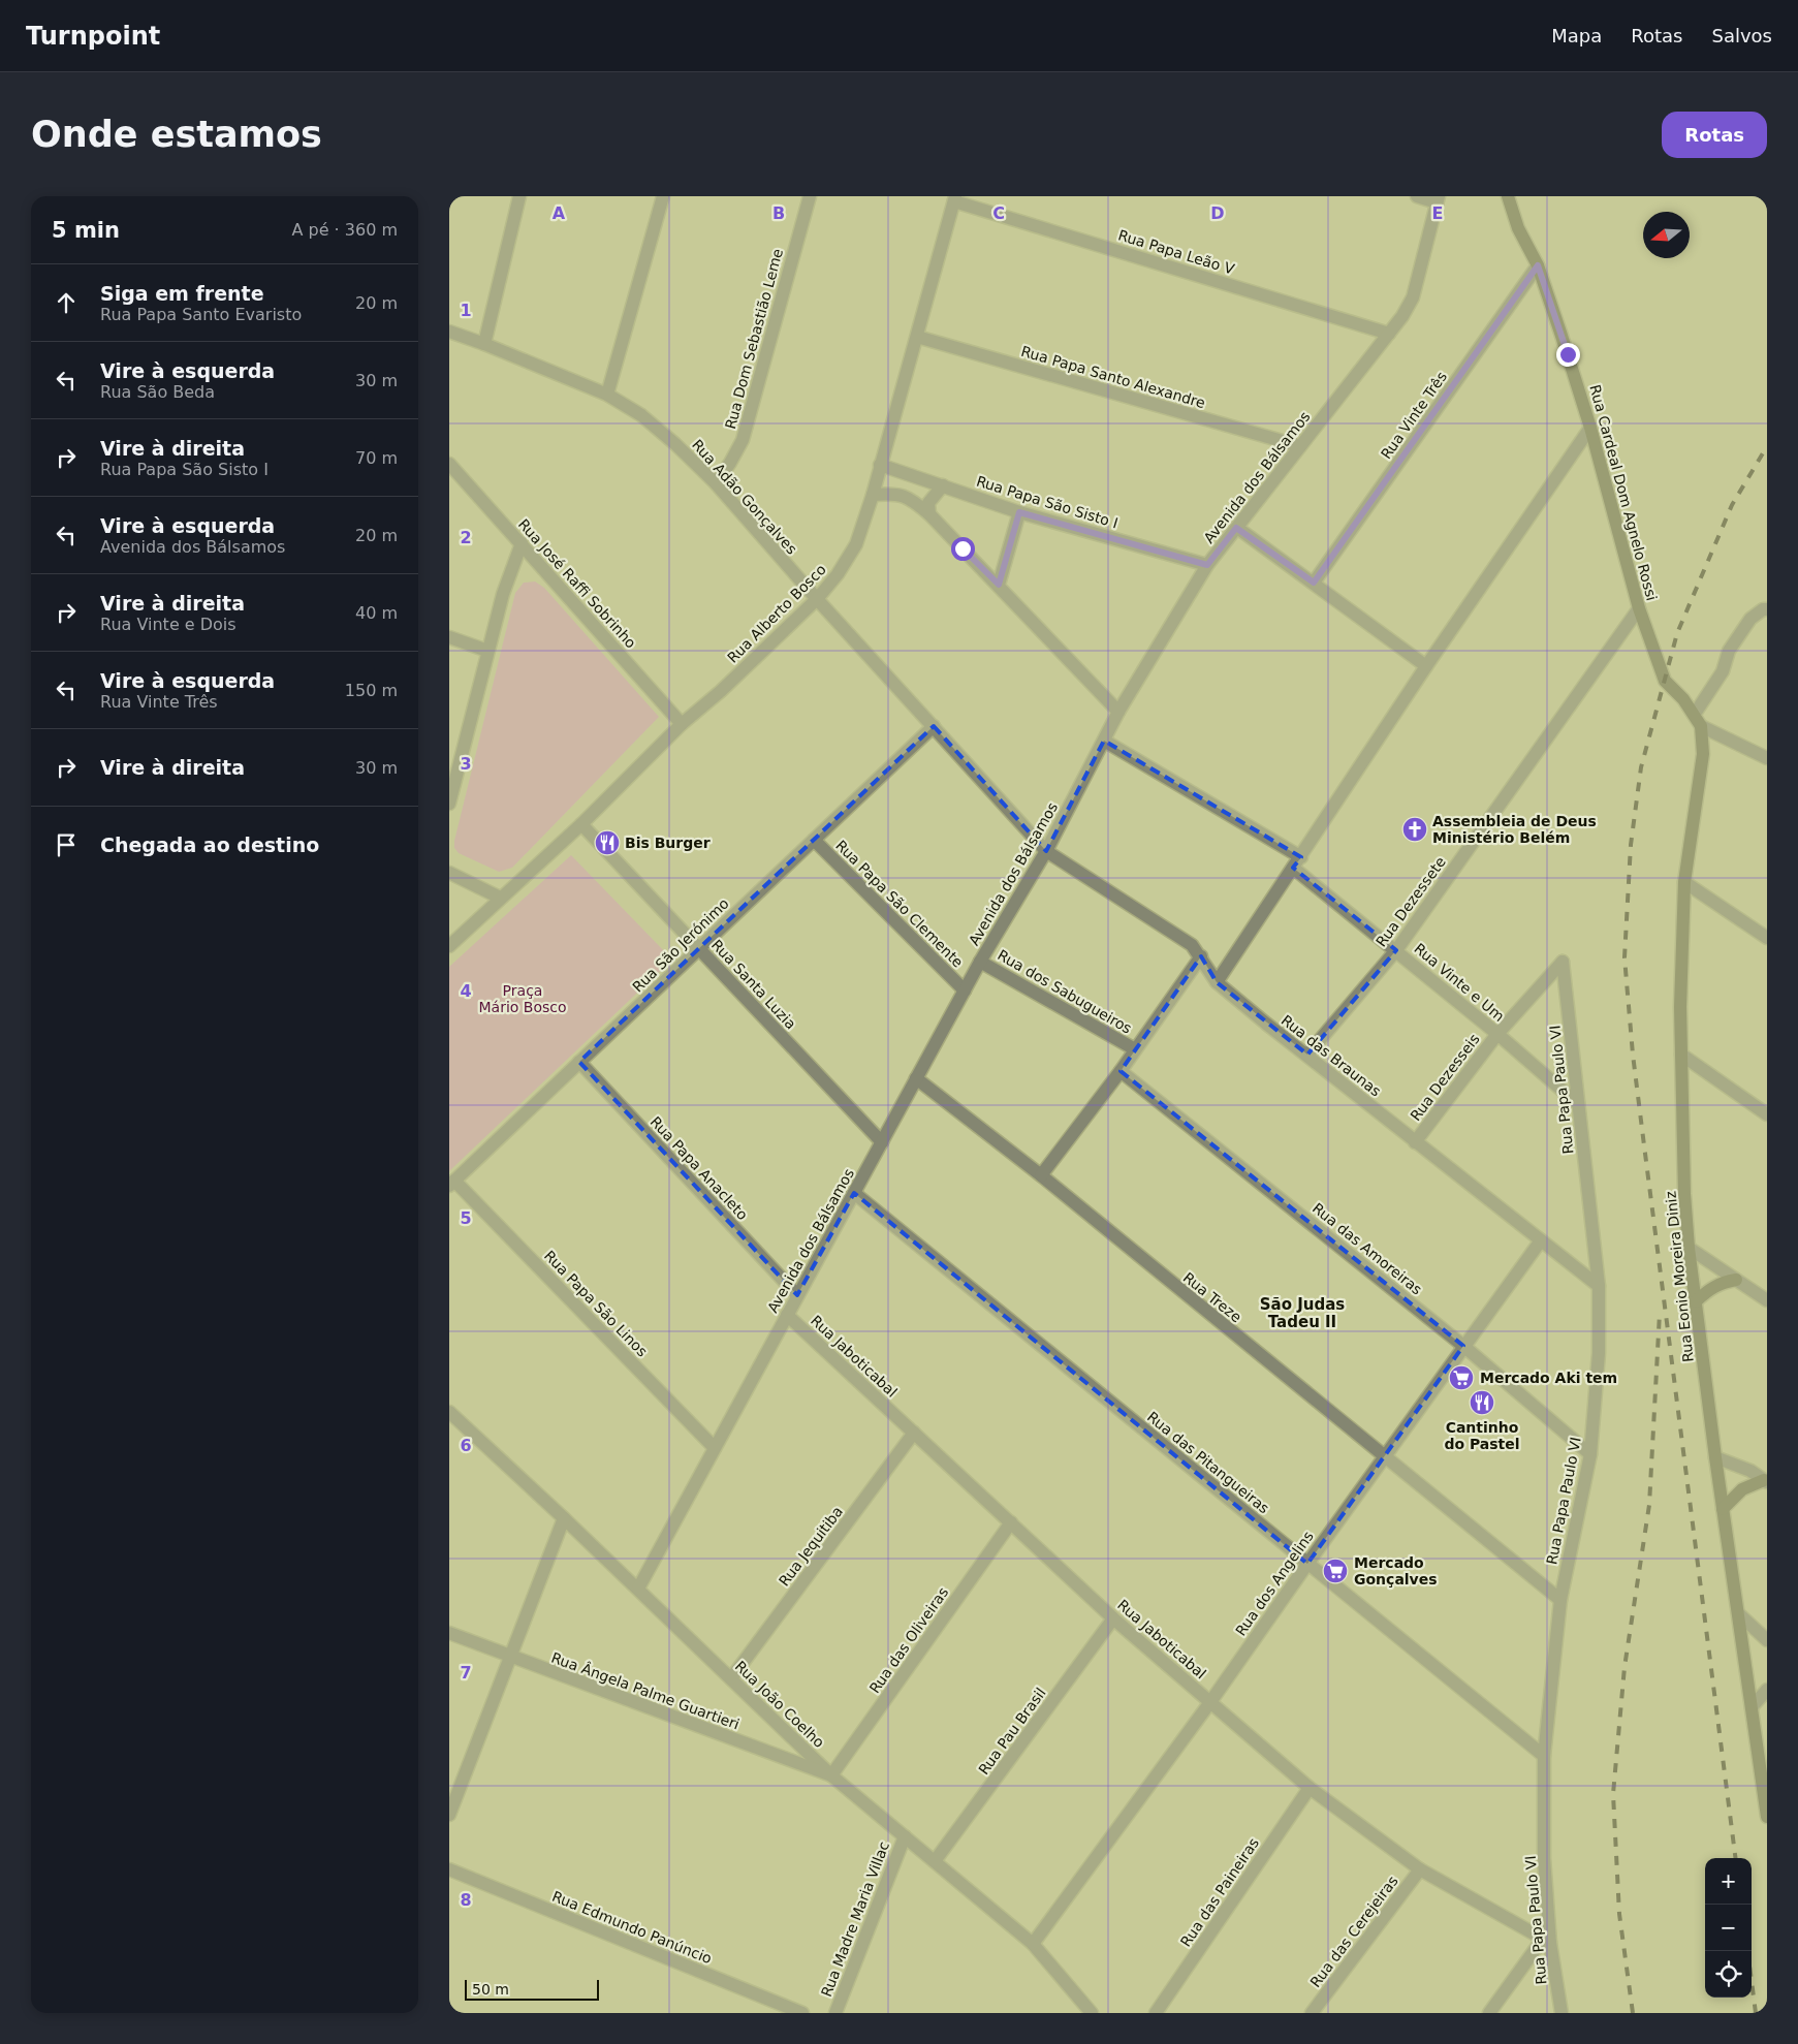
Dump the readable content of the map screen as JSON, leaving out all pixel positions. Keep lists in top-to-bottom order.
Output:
{
  "streets": {
    "main road": ["Rua Cardeal Dom Agnelo Rossi", "Rua Eonio Moreira Diniz"],
    "street": [
      "Rua Papa Leão V",
      "Rua Dom Sebastião Leme",
      "Rua Papa Santo Alexandre",
      "Rua Vinte Três",
      "Avenida dos Bálsamos",
      "Rua Adão Gonçalves",
      "Rua Papa São Sisto I",
      "Rua José Raffi Sobrinho",
      "Rua Alberto Bosco",
      "Rua Dezessete",
      "Rua Papa São Clemente",
      "Rua São Jerónimo",
      "Rua Vinte e Um",
      "Rua Santa Luzia",
      "Rua dos Sabugueiros",
      "Rua das Braunas",
      "Rua Dezesseis",
      "Rua Papa Paulo VI",
      "Rua Papa Anacleto",
      "Rua das Amoreiras",
      "Rua Treze",
      "Rua Papa São Linos",
      "Rua Jaboticabal",
      "Rua das Pitangueiras",
      "Rua Jequitiba",
      "Rua dos Angelins",
      "Rua das Oliveiras",
      "Rua Ângela Palme Guartieri",
      "Rua João Coelho",
      "Rua Pau Brasil",
      "Rua das Paineiras",
      "Rua Madre Maria Villac",
      "Rua Edmundo Panúncio",
      "Rua das Cerejeiras"
    ]
  },
  "crossings": [
    ["Rua Papa Leão V", "Avenida dos Bálsamos"],
    ["Rua Papa Leão V", "Rua Alberto Bosco"],
    ["Rua Dom Sebastião Leme", "Rua Adão Gonçalves"],
    ["Rua Papa Santo Alexandre", "Avenida dos Bálsamos"],
    ["Rua Papa Santo Alexandre", "Rua Alberto Bosco"],
    ["Rua Vinte Três", "Rua Cardeal Dom Agnelo Rossi"],
    ["Avenida dos Bálsamos", "Rua Adão Gonçalves"],
    ["Avenida dos Bálsamos", "Rua Papa São Sisto I"],
    ["Avenida dos Bálsamos", "Rua Papa São Clemente"],
    ["Avenida dos Bálsamos", "Rua Vinte e Um"],
    ["Avenida dos Bálsamos", "Rua Santa Luzia"],
    ["Avenida dos Bálsamos", "Rua dos Sabugueiros"],
    ["Avenida dos Bálsamos", "Rua das Braunas"],
    ["Avenida dos Bálsamos", "Rua Papa Anacleto"],
    ["Avenida dos Bálsamos", "Rua Treze"],
    ["Avenida dos Bálsamos", "Rua Papa São Linos"],
    ["Avenida dos Bálsamos", "Rua Jaboticabal"],
    ["Avenida dos Bálsamos", "Rua das Pitangueiras"],
    ["Avenida dos Bálsamos", "Rua João Coelho"],
    ["Rua Cardeal Dom Agnelo Rossi", "Rua Dezessete"],
    ["Rua Cardeal Dom Agnelo Rossi", "Rua Eonio Moreira Diniz"],
    ["Rua Adão Gonçalves", "Rua Alberto Bosco"],
    ["Rua Adão Gonçalves", "Rua São Jerónimo"],
    ["Rua Adão Gonçalves", "Rua das Braunas"],
    ["Rua Papa São Sisto I", "Rua Alberto Bosco"],
    ["Rua José Raffi Sobrinho", "Rua Alberto Bosco"],
    ["Rua Alberto Bosco", "Rua Santa Luzia"],
    ["Rua Dezessete", "Rua Vinte e Um"],
    ["Rua Dezessete", "Rua das Braunas"],
    ["Rua Papa São Clemente", "Rua São Jerónimo"],
    ["Rua São Jerónimo", "Rua Santa Luzia"],
    ["Rua São Jerónimo", "Rua Papa Anacleto"],
    ["Rua São Jerónimo", "Rua Papa São Linos"],
    ["Rua Vinte e Um", "Rua Dezesseis"],
    ["Rua Vinte e Um", "Rua Papa Paulo VI"],
    ["Rua das Braunas", "Rua Dezesseis"],
    ["Rua das Braunas", "Rua Papa Paulo VI"],
    ["Rua das Braunas", "Rua dos Angelins"],
    ["Rua Dezesseis", "Rua Papa Paulo VI"],
    ["Rua Papa Paulo VI", "Rua das Amoreiras"],
    ["Rua Papa Paulo VI", "Rua Treze"],
    ["Rua Papa Paulo VI", "Rua Jaboticabal"],
    ["Rua Papa Paulo VI", "Rua das Pitangueiras"],
    ["Rua das Amoreiras", "Rua dos Angelins"],
    ["Rua Treze", "Rua dos Angelins"],
    ["Rua Jaboticabal", "Rua Jequitiba"],
    ["Rua Jaboticabal", "Rua dos Angelins"],
    ["Rua Jaboticabal", "Rua das Oliveiras"],
    ["Rua Jaboticabal", "Rua Pau Brasil"],
    ["Rua Jaboticabal", "Rua das Paineiras"],
    ["Rua Jaboticabal", "Rua das Cerejeiras"],
    ["Rua das Pitangueiras", "Rua dos Angelins"],
    ["Rua Jequitiba", "Rua João Coelho"],
    ["Rua dos Angelins", "Rua João Coelho"],
    ["Rua das Oliveiras", "Rua Ângela Palme Guartieri"],
    ["Rua das Oliveiras", "Rua João Coelho"],
    ["Rua Ângela Palme Guartieri", "Rua João Coelho"],
    ["Rua João Coelho", "Rua Pau Brasil"],
    ["Rua João Coelho", "Rua Madre Maria Villac"]
  ],
  "districts": ["São Judas Tadeu II"],
  "parks": ["Praça Mário Bosco"],
  "places": {
    "church": ["Assembleia de Deus Ministério Belém"],
    "restaurant": ["Bis Burger", "Cantinho do Pastel"],
    "supermarket": ["Mercado Aki tem", "Mercado Gonçalves"]
  },
  "scale_bar": "50 m",
  "north": "left",
  "page": {
    "header": "Turnpoint",
    "nav": ["Mapa", "Rotas", "Salvos"],
    "buttons": "Rotas",
    "title": "Onde estamos",
    "heading": ["5 min", "A pé · 360 m"],
    "list": [
      ["Siga em frente", "Rua Papa Santo Evaristo", "20 m"],
      ["Vire à esquerda", "Rua São Beda", "30 m"],
      ["Vire à direita", "Rua Papa São Sisto I", "70 m"],
      ["Vire à esquerda", "Avenida dos Bálsamos", "20 m"],
      ["Vire à direita", "Rua Vinte e Dois", "40 m"],
      ["Vire à esquerda", "Rua Vinte Três", "150 m"],
      ["Vire à direita", "30 m"],
      "Chegada ao destino"
    ],
    "map_buttons": ["+", "−"],
    "scale": "50 m"
  },
  "grid": {
    "columns": [
      "A",
      "B",
      "C",
      "D",
      "E"
    ],
    "rows": [
      "1",
      "2",
      "3",
      "4",
      "5",
      "6",
      "7",
      "8"
    ]
  }
}
